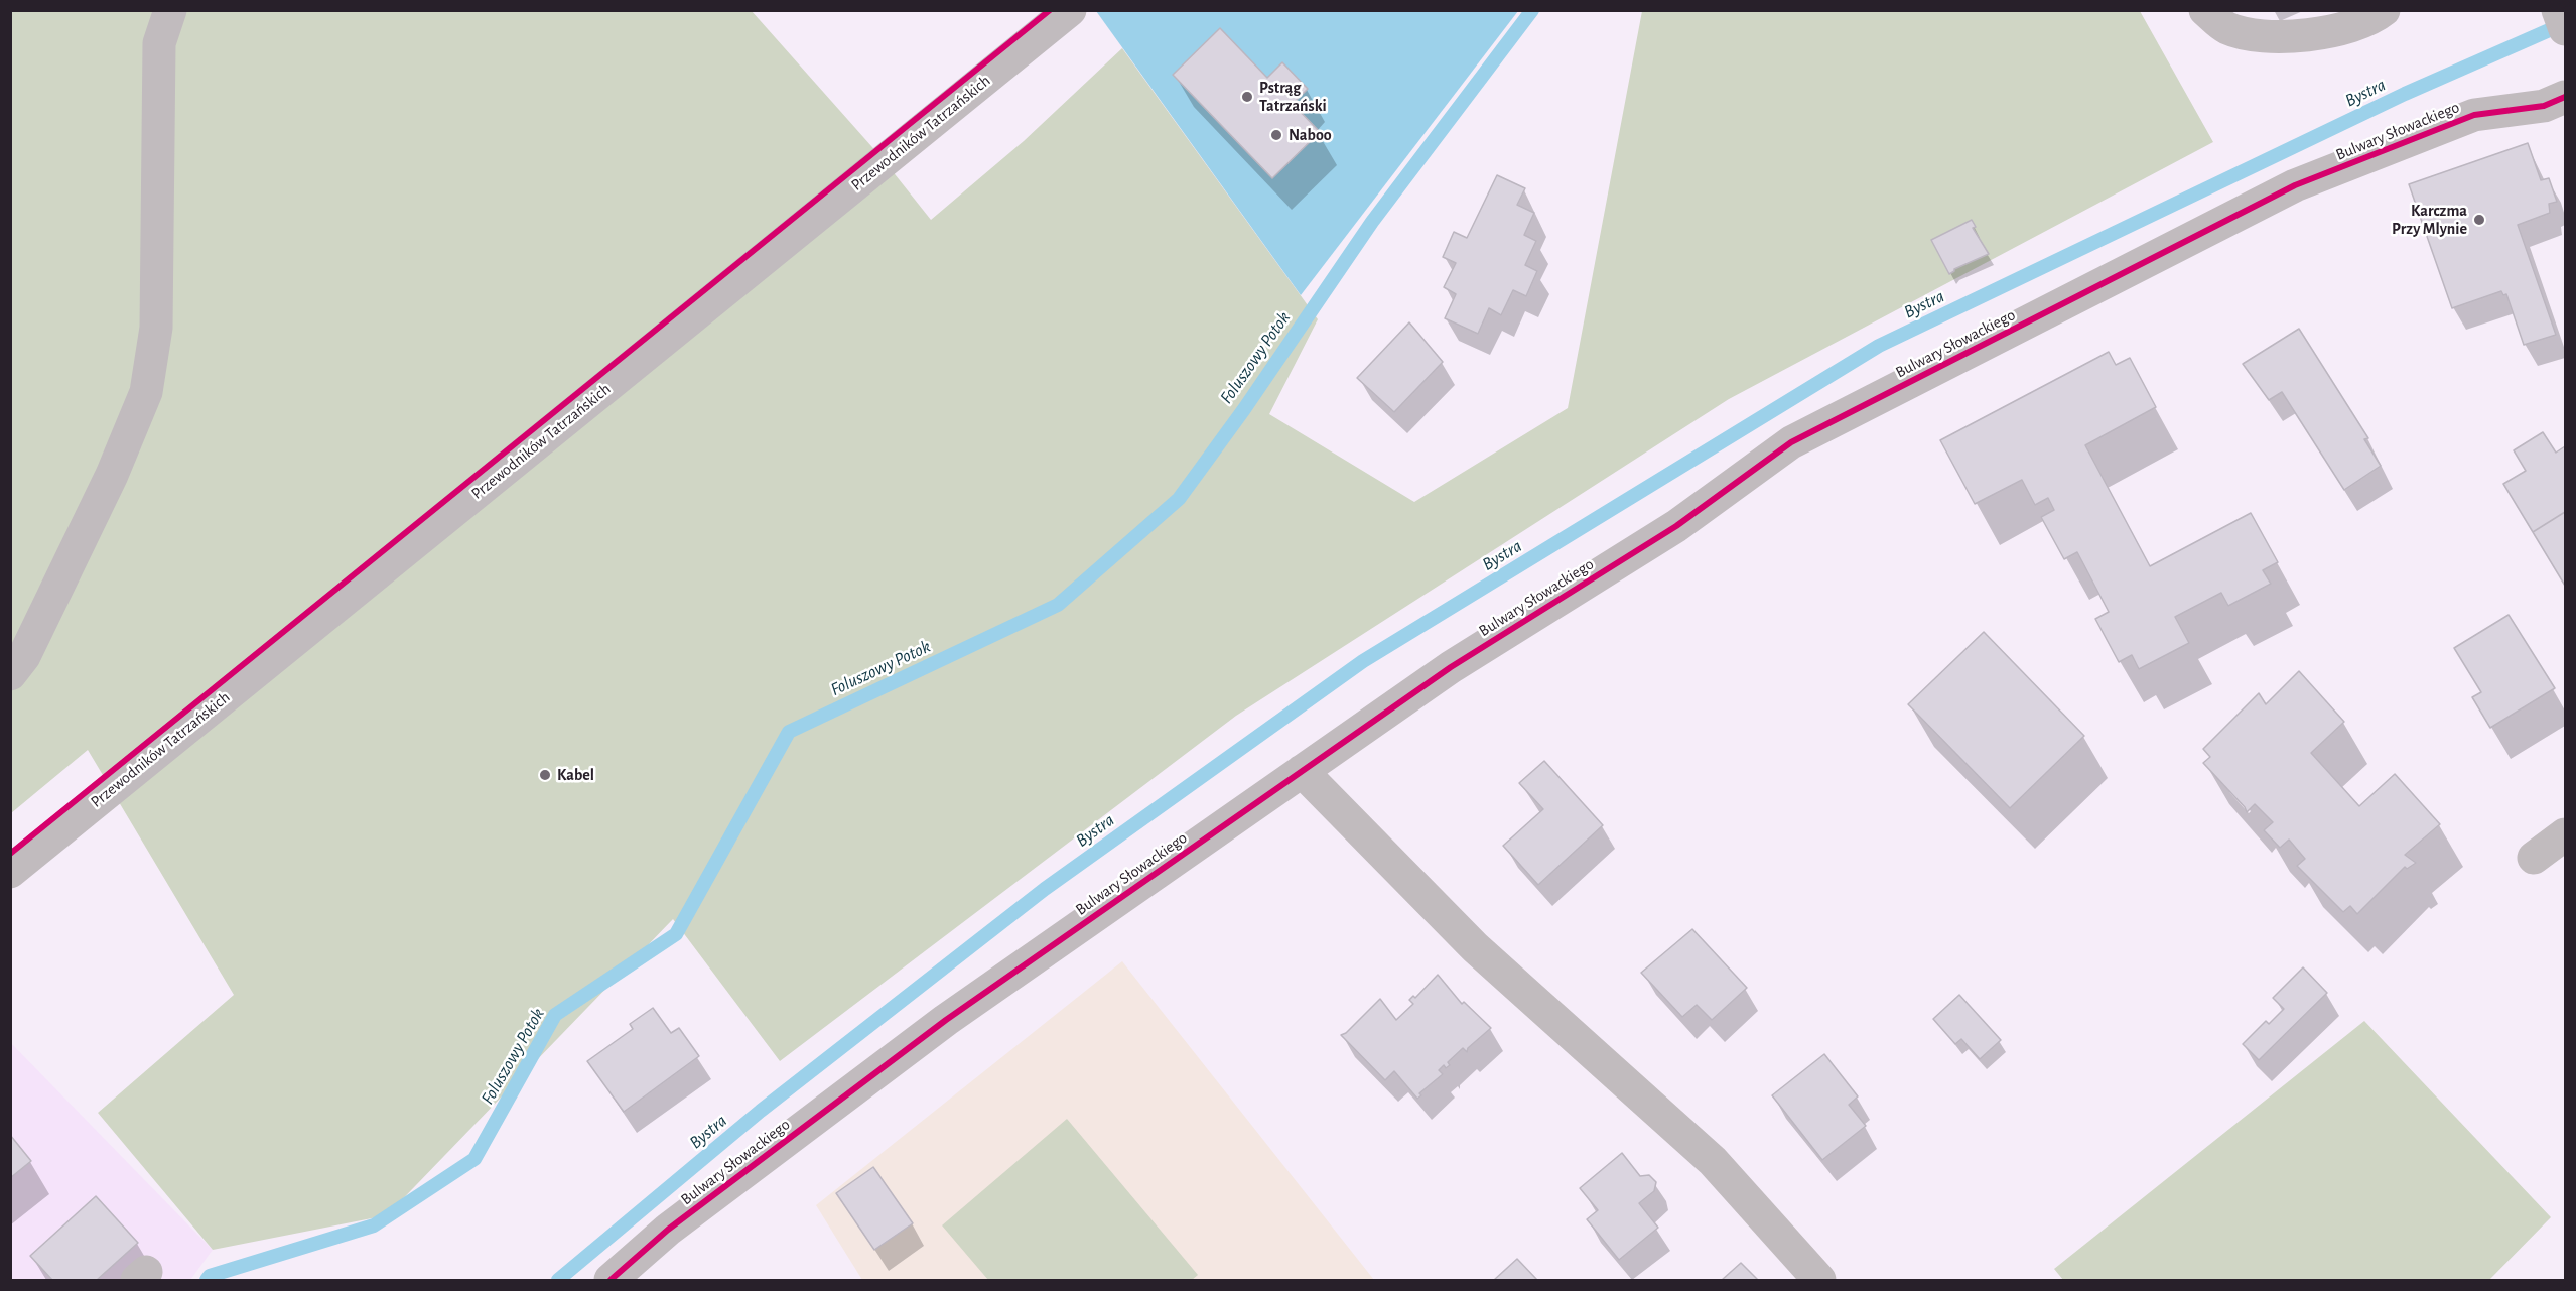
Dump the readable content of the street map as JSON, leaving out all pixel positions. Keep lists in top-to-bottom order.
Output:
{
  "streets": {
    "street": ["Bulwary Słowackiego", "Przewodników Tatrzańskich"]
  },
  "water": ["Bystra", "Foluszowy Potok"],
  "places": [
    "Pstrąg Tatrzański",
    "Naboo",
    "Karczma Przy Mlynie",
    "Kabel"
  ]
}
